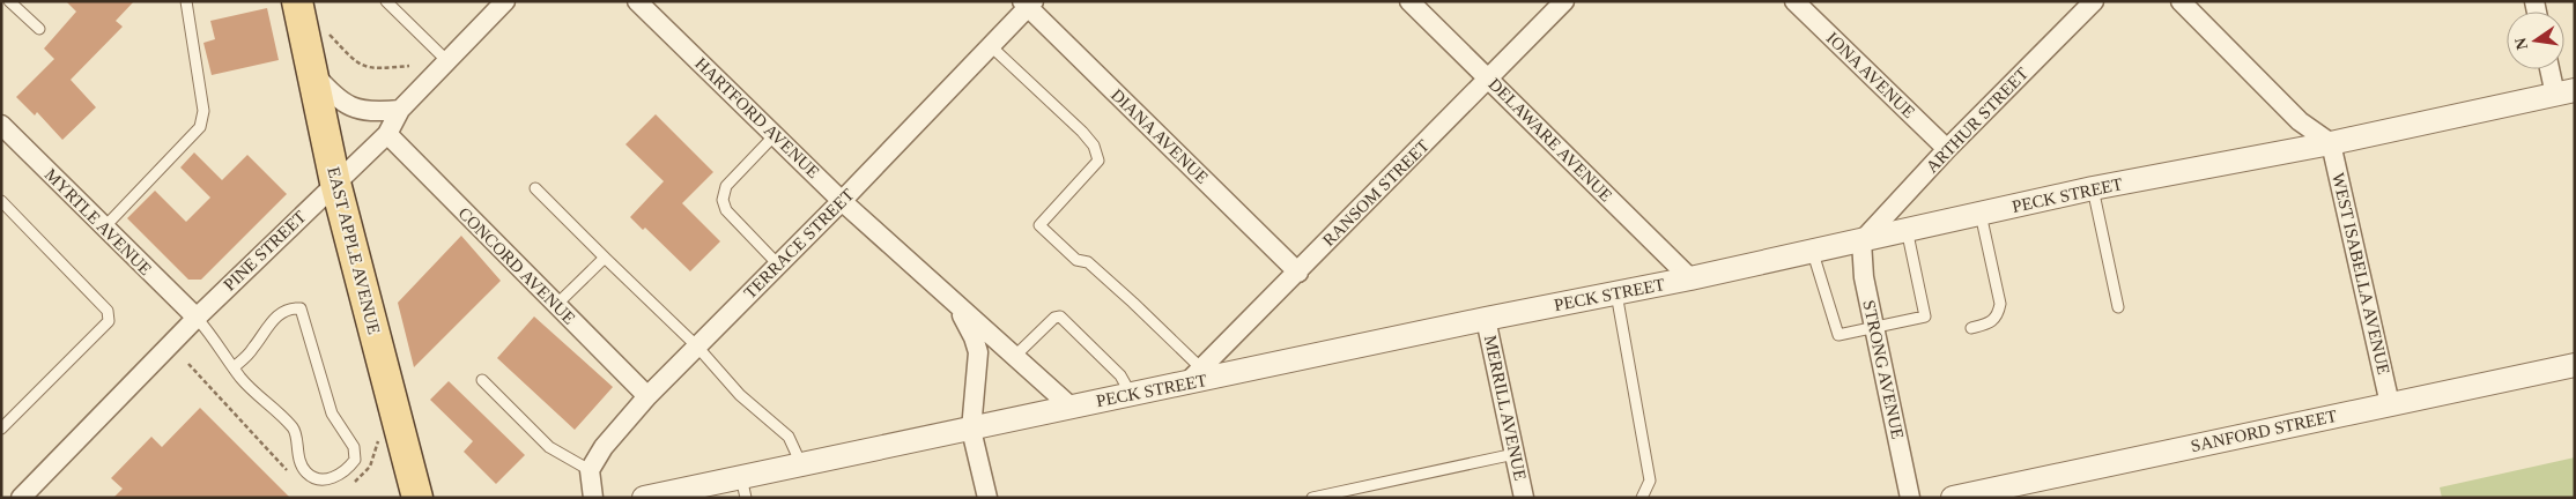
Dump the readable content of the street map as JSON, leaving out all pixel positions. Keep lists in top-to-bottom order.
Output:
{
  "streets": {
    "main road": ["EAST APPLE AVENUE"],
    "street": [
      "IONA AVENUE",
      "HARTFORD AVENUE",
      "ARTHUR STREET",
      "DIANA AVENUE",
      "DELAWARE AVENUE",
      "RANSOM STREET",
      "PECK STREET",
      "MYRTLE AVENUE",
      "TERRACE STREET",
      "PINE STREET",
      "CONCORD AVENUE",
      "WEST ISABELLA AVENUE",
      "STRONG AVENUE",
      "MERRILL AVENUE",
      "SANFORD STREET"
    ]
  },
  "crossings": [
    ["IONA AVENUE", "ARTHUR STREET"],
    ["HARTFORD AVENUE", "PECK STREET"],
    ["HARTFORD AVENUE", "TERRACE STREET"],
    ["ARTHUR STREET", "PECK STREET"],
    ["ARTHUR STREET", "STRONG AVENUE"],
    ["DIANA AVENUE", "RANSOM STREET"],
    ["DIANA AVENUE", "TERRACE STREET"],
    ["DELAWARE AVENUE", "RANSOM STREET"],
    ["DELAWARE AVENUE", "PECK STREET"],
    ["RANSOM STREET", "PECK STREET"],
    ["PECK STREET", "WEST ISABELLA AVENUE"],
    ["PECK STREET", "STRONG AVENUE"],
    ["PECK STREET", "MERRILL AVENUE"],
    ["MYRTLE AVENUE", "PINE STREET"],
    ["TERRACE STREET", "CONCORD AVENUE"],
    ["PINE STREET", "EAST APPLE AVENUE"],
    ["PINE STREET", "CONCORD AVENUE"],
    ["WEST ISABELLA AVENUE", "SANFORD STREET"]
  ],
  "north": "left"
}
